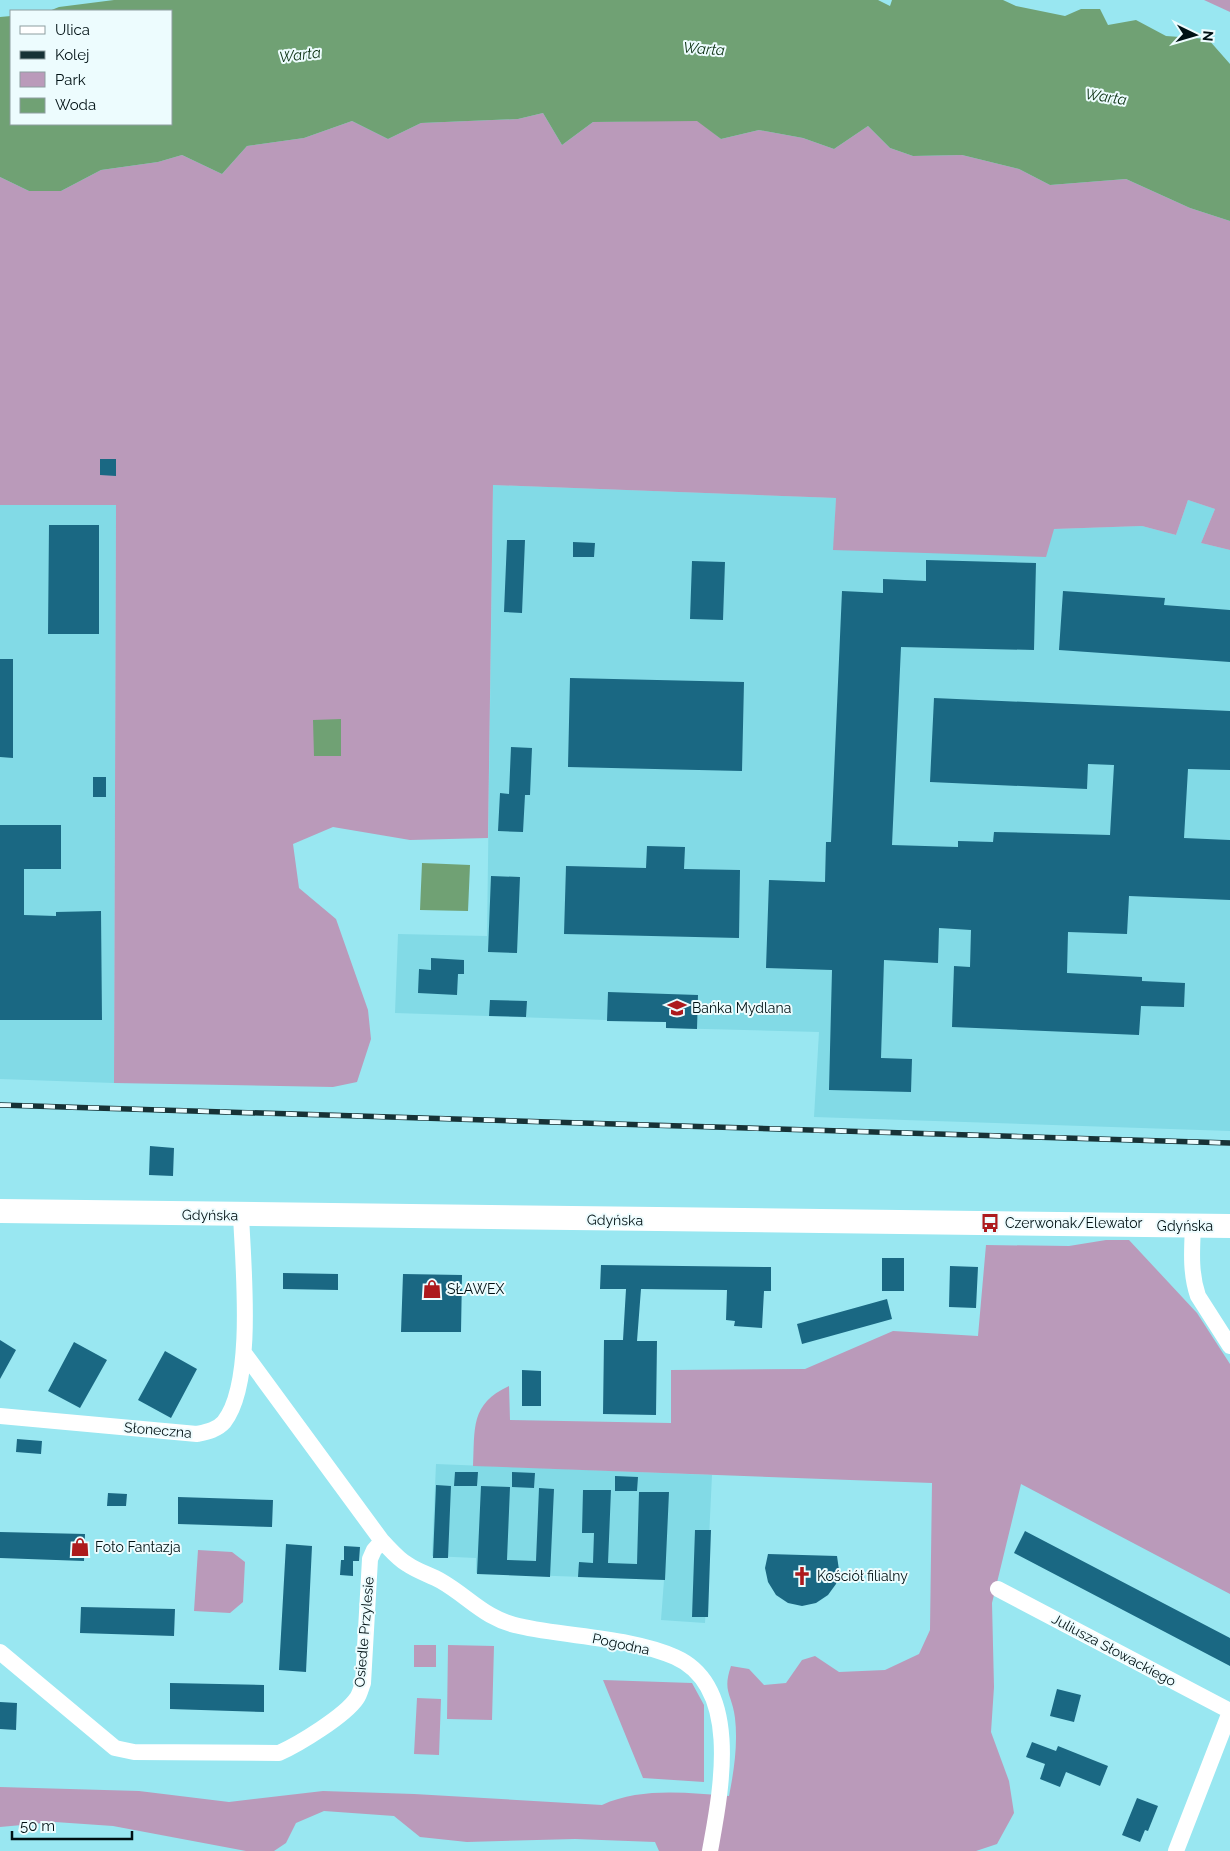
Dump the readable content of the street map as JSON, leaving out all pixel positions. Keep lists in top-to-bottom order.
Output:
{
  "streets": {
    "main road": ["Gdyńska"],
    "street": [
      "Słoneczna",
      "Osiedle Przylesie",
      "Pogodna",
      "Juliusza Słowackiego"
    ]
  },
  "crossings": [
    ["Gdyńska", "Słoneczna"],
    ["Osiedle Przylesie", "Pogodna"]
  ],
  "water": ["Warta"],
  "places": {
    "school or university": ["Bańka Mydlana"],
    "bus stop": ["Czerwonak/Elewator"],
    "shop": ["SŁAWEX", "Foto Fantazja"],
    "church": ["Kościół filialny"]
  },
  "legend": [
    "Ulica",
    "Kolej",
    "Park",
    "Woda"
  ],
  "scale_bar": "50 m",
  "north": "right"
}
